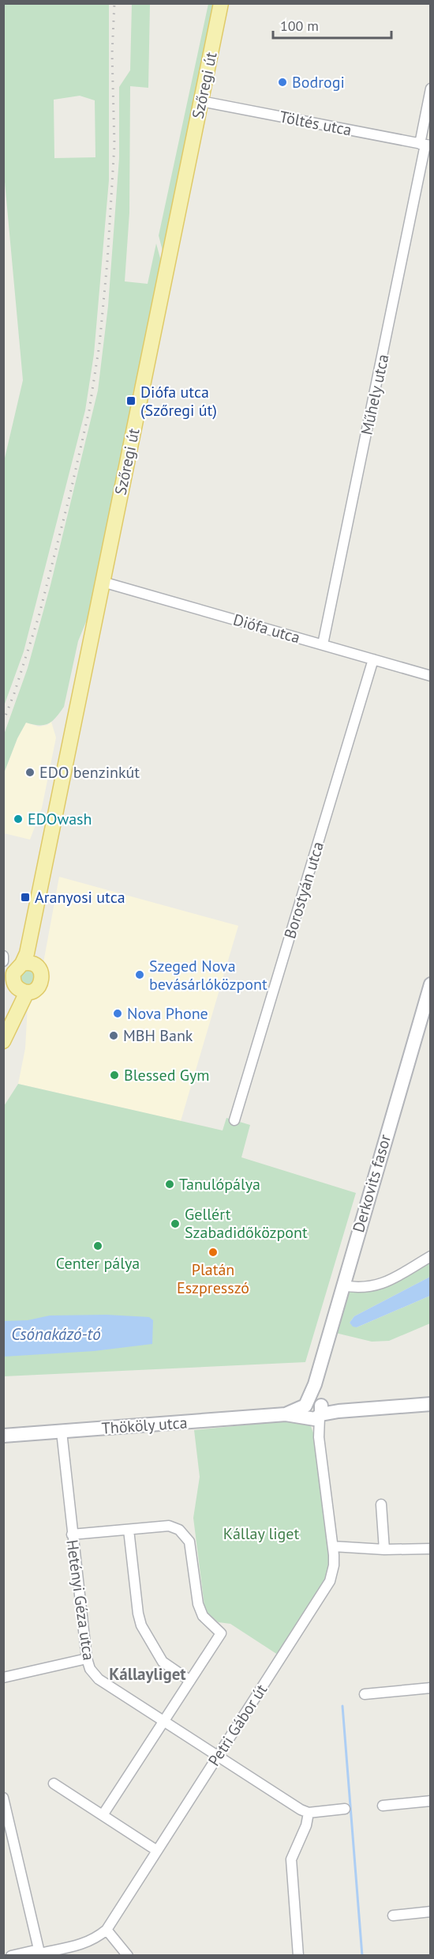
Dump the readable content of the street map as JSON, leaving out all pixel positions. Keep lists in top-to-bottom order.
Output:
{
  "streets": {
    "main road": ["Szőregi út"],
    "street": [
      "Töltés utca",
      "Műhely utca",
      "Diófa utca",
      "Borostyán utca",
      "Derkovits fasor",
      "Thököly utca",
      "Hetényi Géza utca",
      "Petri Gábor út"
    ]
  },
  "crossings": [
    ["Szőregi út", "Töltés utca"],
    ["Szőregi út", "Diófa utca"],
    ["Töltés utca", "Műhely utca"],
    ["Műhely utca", "Diófa utca"],
    ["Diófa utca", "Borostyán utca"],
    ["Derkovits fasor", "Thököly utca"],
    ["Derkovits fasor", "Petri Gábor út"],
    ["Thököly utca", "Hetényi Géza utca"],
    ["Thököly utca", "Petri Gábor út"],
    ["Hetényi Géza utca", "Petri Gábor út"]
  ],
  "districts": ["Kállayliget"],
  "water": ["Csónakázó-tó"],
  "parks": ["Kállay liget"],
  "places": {
    "other": [
      "Bodrogi",
      "EDO benzinkút",
      "EDOwash",
      "Szeged Nova bevásárlóközpont",
      "Nova Phone",
      "MBH Bank",
      "Blessed Gym",
      "Tanulópálya",
      "Gellért Szabadidőközpont",
      "Center pálya",
      "Platán Eszpresszó"
    ],
    "transit": ["Diófa utca (Szőregi út)", "Aranyosi utca"]
  },
  "scale_bar": "100 m"
}
